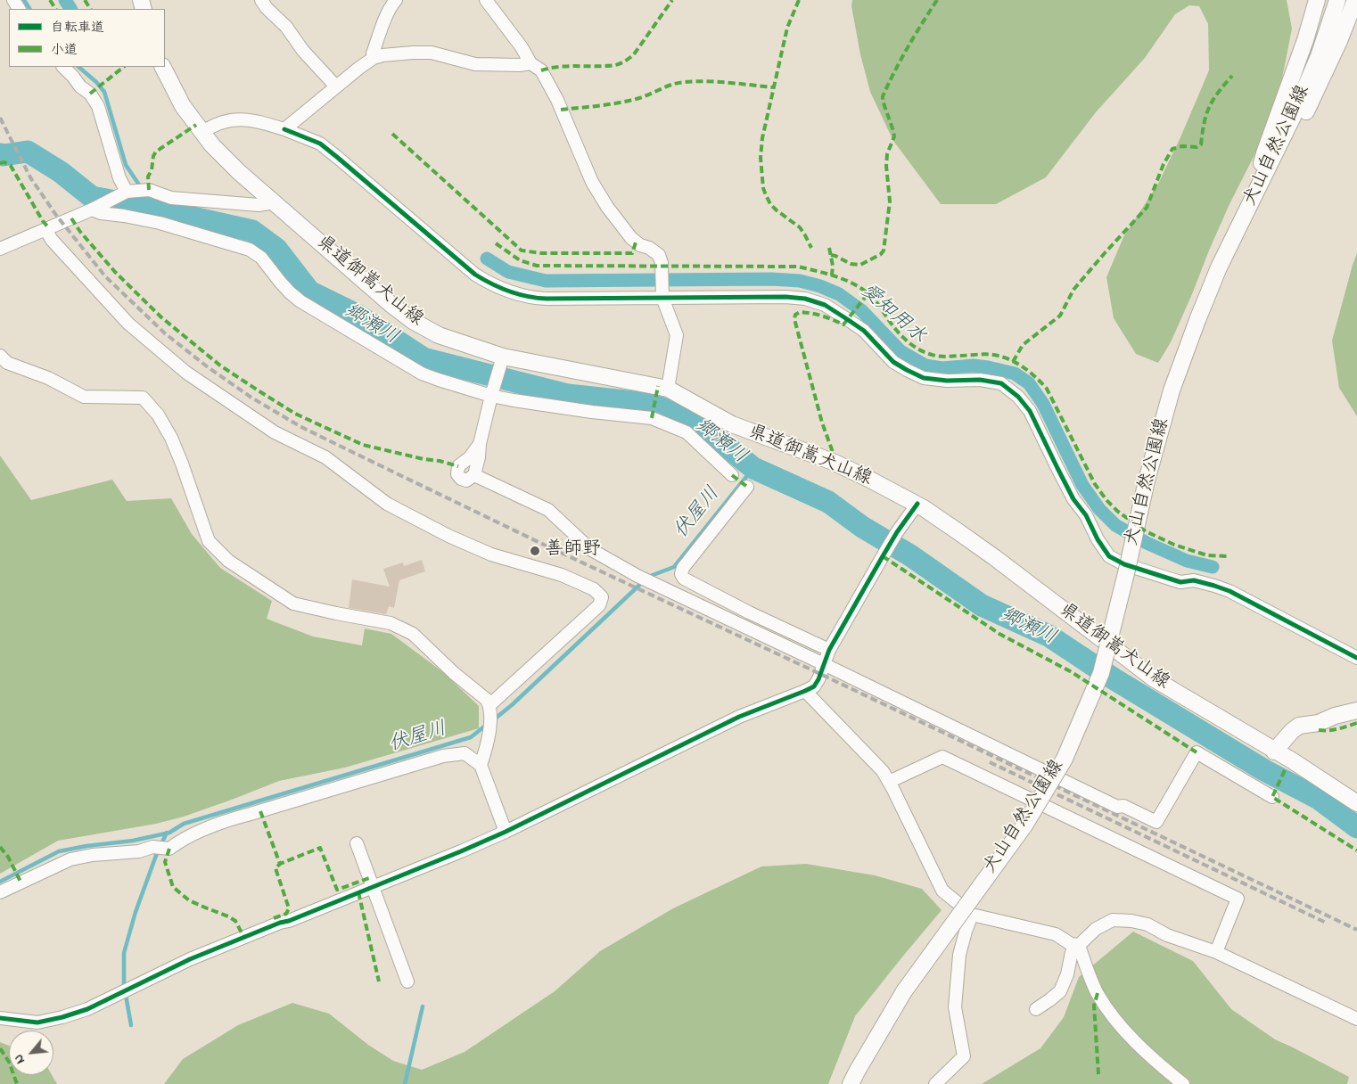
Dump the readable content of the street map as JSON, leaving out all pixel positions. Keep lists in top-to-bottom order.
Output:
{
  "streets": {
    "main road": ["犬山自然公園線", "県道御嵩犬山線"]
  },
  "water": ["愛知用水", "郷瀬川", "伏屋川"],
  "places": ["善師野"],
  "legend": ["自転車道", "小道"],
  "north": "bottom left"
}
